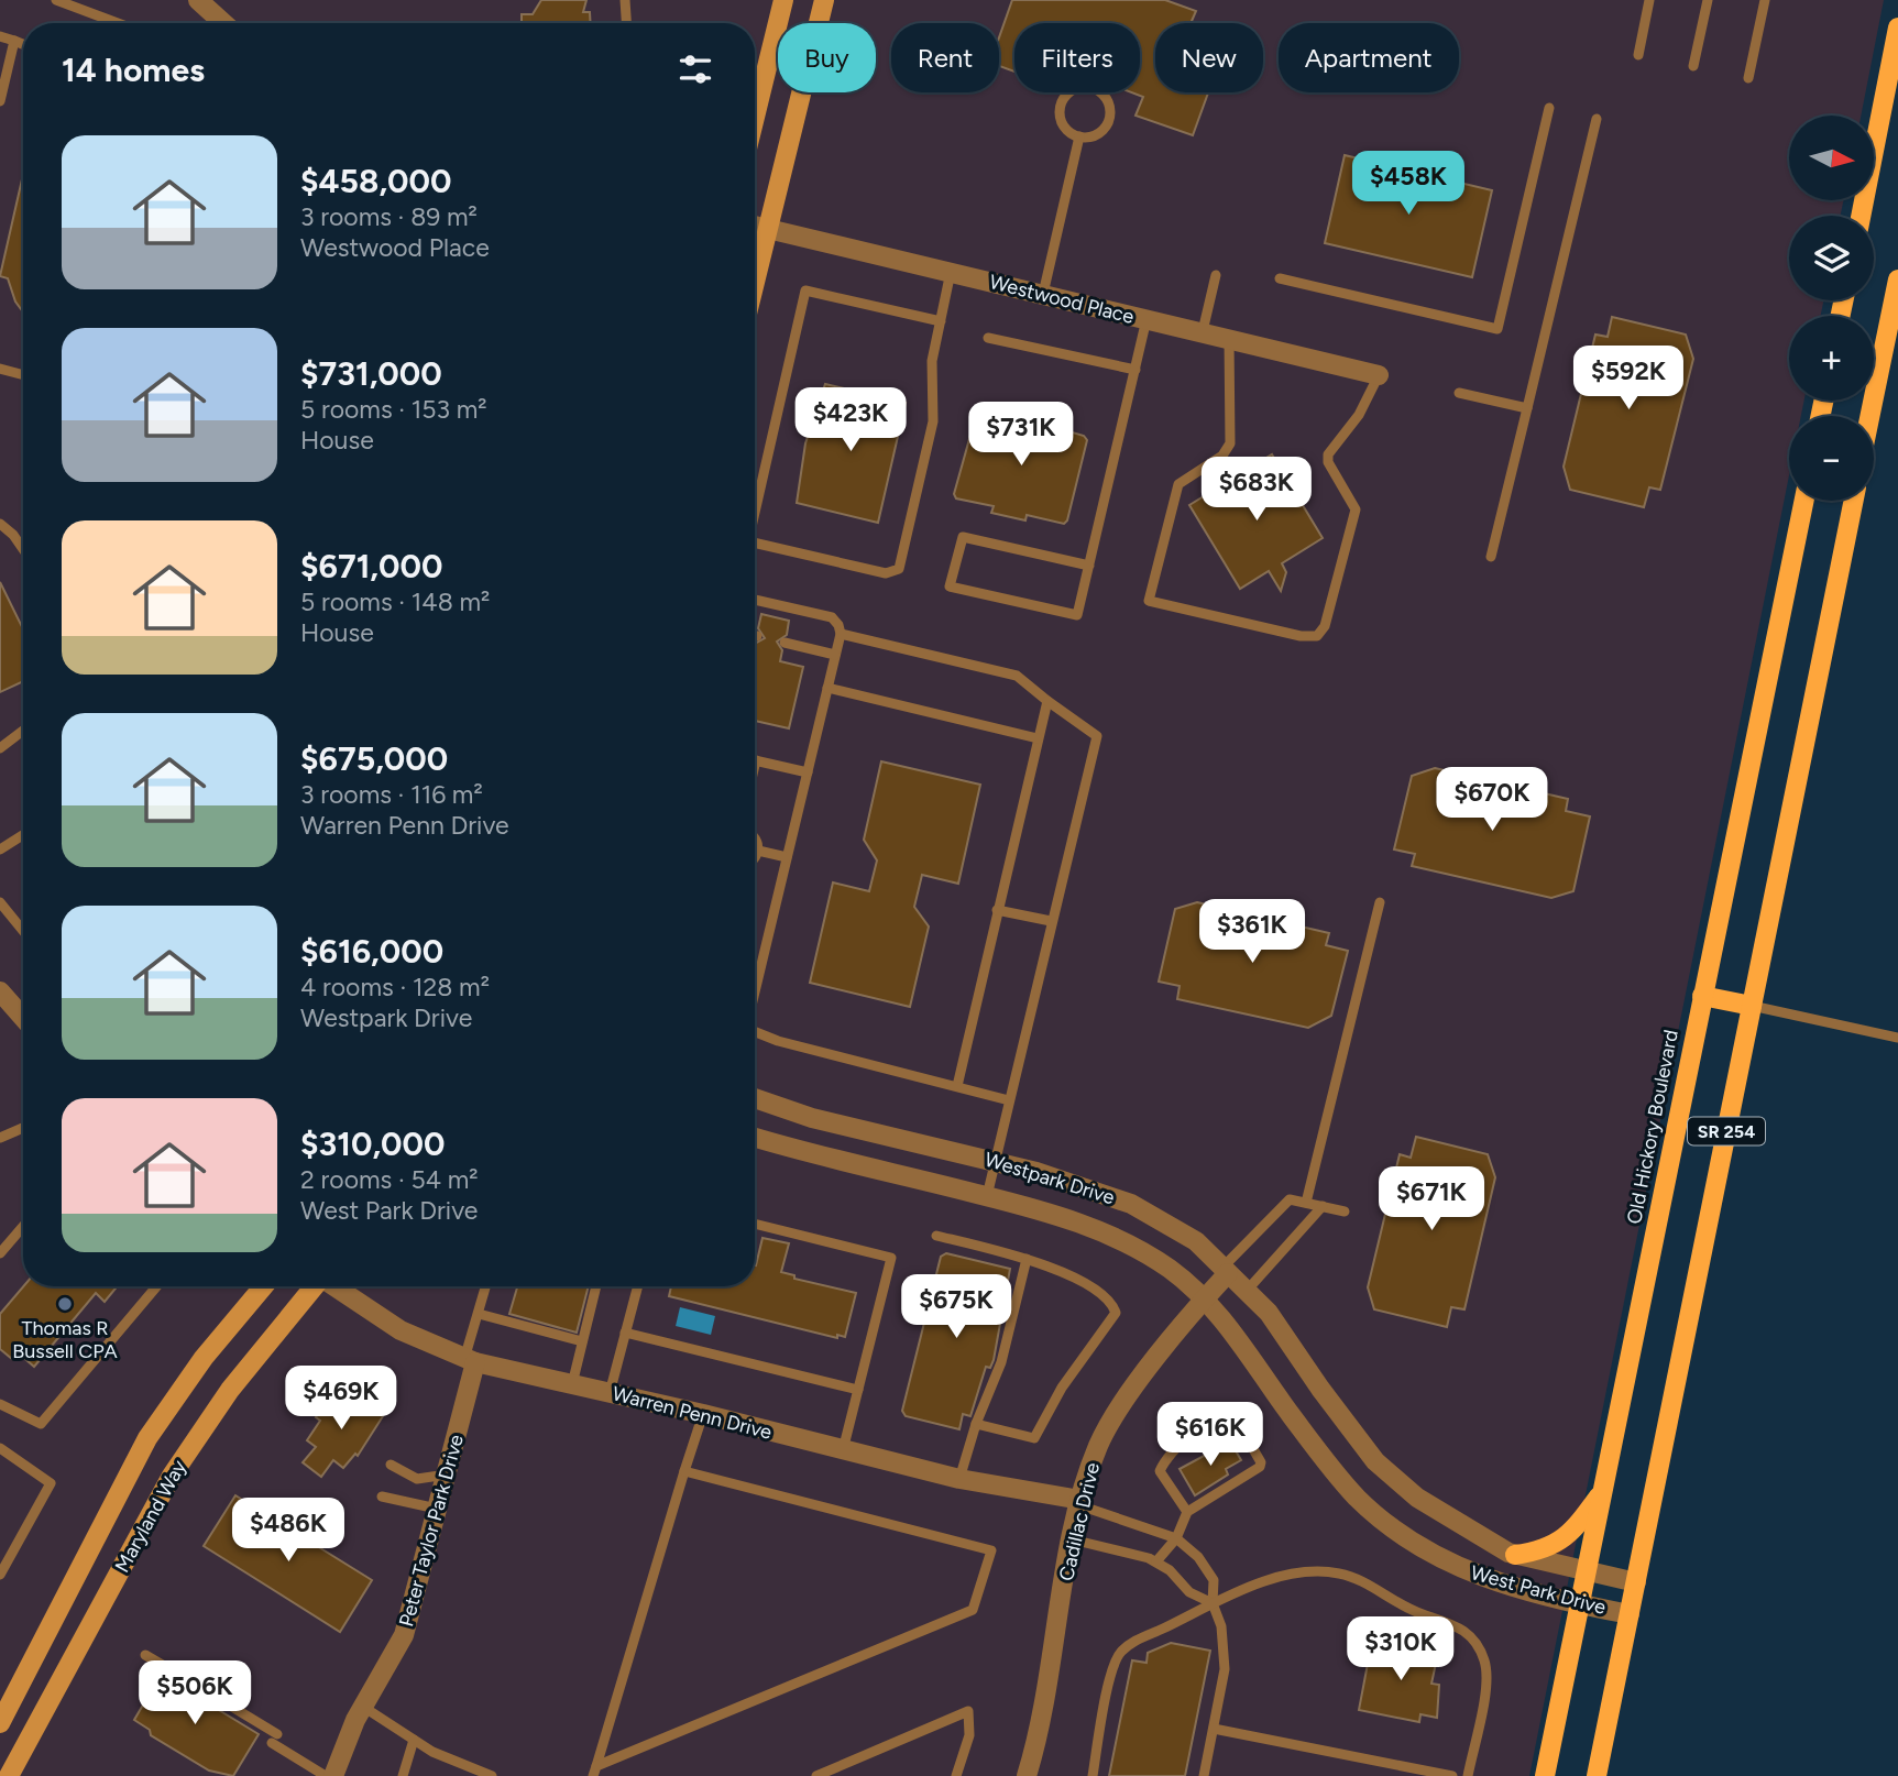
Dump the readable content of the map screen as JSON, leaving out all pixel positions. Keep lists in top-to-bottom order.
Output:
{
  "streets": {
    "main road": ["Old Hickory Boulevard", "SR 254", "Maryland Way"],
    "street": [
      "Westwood Place",
      "Westpark Drive",
      "Warren Penn Drive",
      "Cadillac Drive",
      "Peter Taylor Park Drive",
      "West Park Drive"
    ]
  },
  "crossings": [
    ["Old Hickory Boulevard", "West Park Drive"],
    ["SR 254", "West Park Drive"],
    ["Westpark Drive", "Cadillac Drive"],
    ["Westpark Drive", "West Park Drive"],
    ["Warren Penn Drive", "Cadillac Drive"],
    ["Warren Penn Drive", "Peter Taylor Park Drive"]
  ],
  "places": ["Thomas R Bussell CPA"],
  "north": "right",
  "page": {
    "chip": [
      "Buy",
      "Rent",
      "Filters",
      "New",
      "Apartment"
    ],
    "heading": "14 homes",
    "map_buttons": ["+", "−"],
    "list": [
      {
        "name": "$458,000",
        "note": "3 rooms · 89 m² · Westwood Place"
      },
      {
        "name": "$731,000",
        "note": "5 rooms · 153 m² · House"
      },
      {
        "name": "$671,000",
        "note": "5 rooms · 148 m² · House"
      },
      {
        "name": "$675,000",
        "note": "3 rooms · 116 m² · Warren Penn Drive"
      },
      {
        "name": "$616,000",
        "note": "4 rooms · 128 m² · Westpark Drive"
      },
      {
        "name": "$310,000",
        "note": "2 rooms · 54 m² · West Park Drive"
      }
    ],
    "price": [
      "$458K",
      "$592K",
      "$423K",
      "$731K",
      "$683K",
      "$670K",
      "$361K",
      "$671K",
      "$675K",
      "$469K",
      "$616K",
      "$486K",
      "$310K",
      "$506K"
    ]
  }
}
